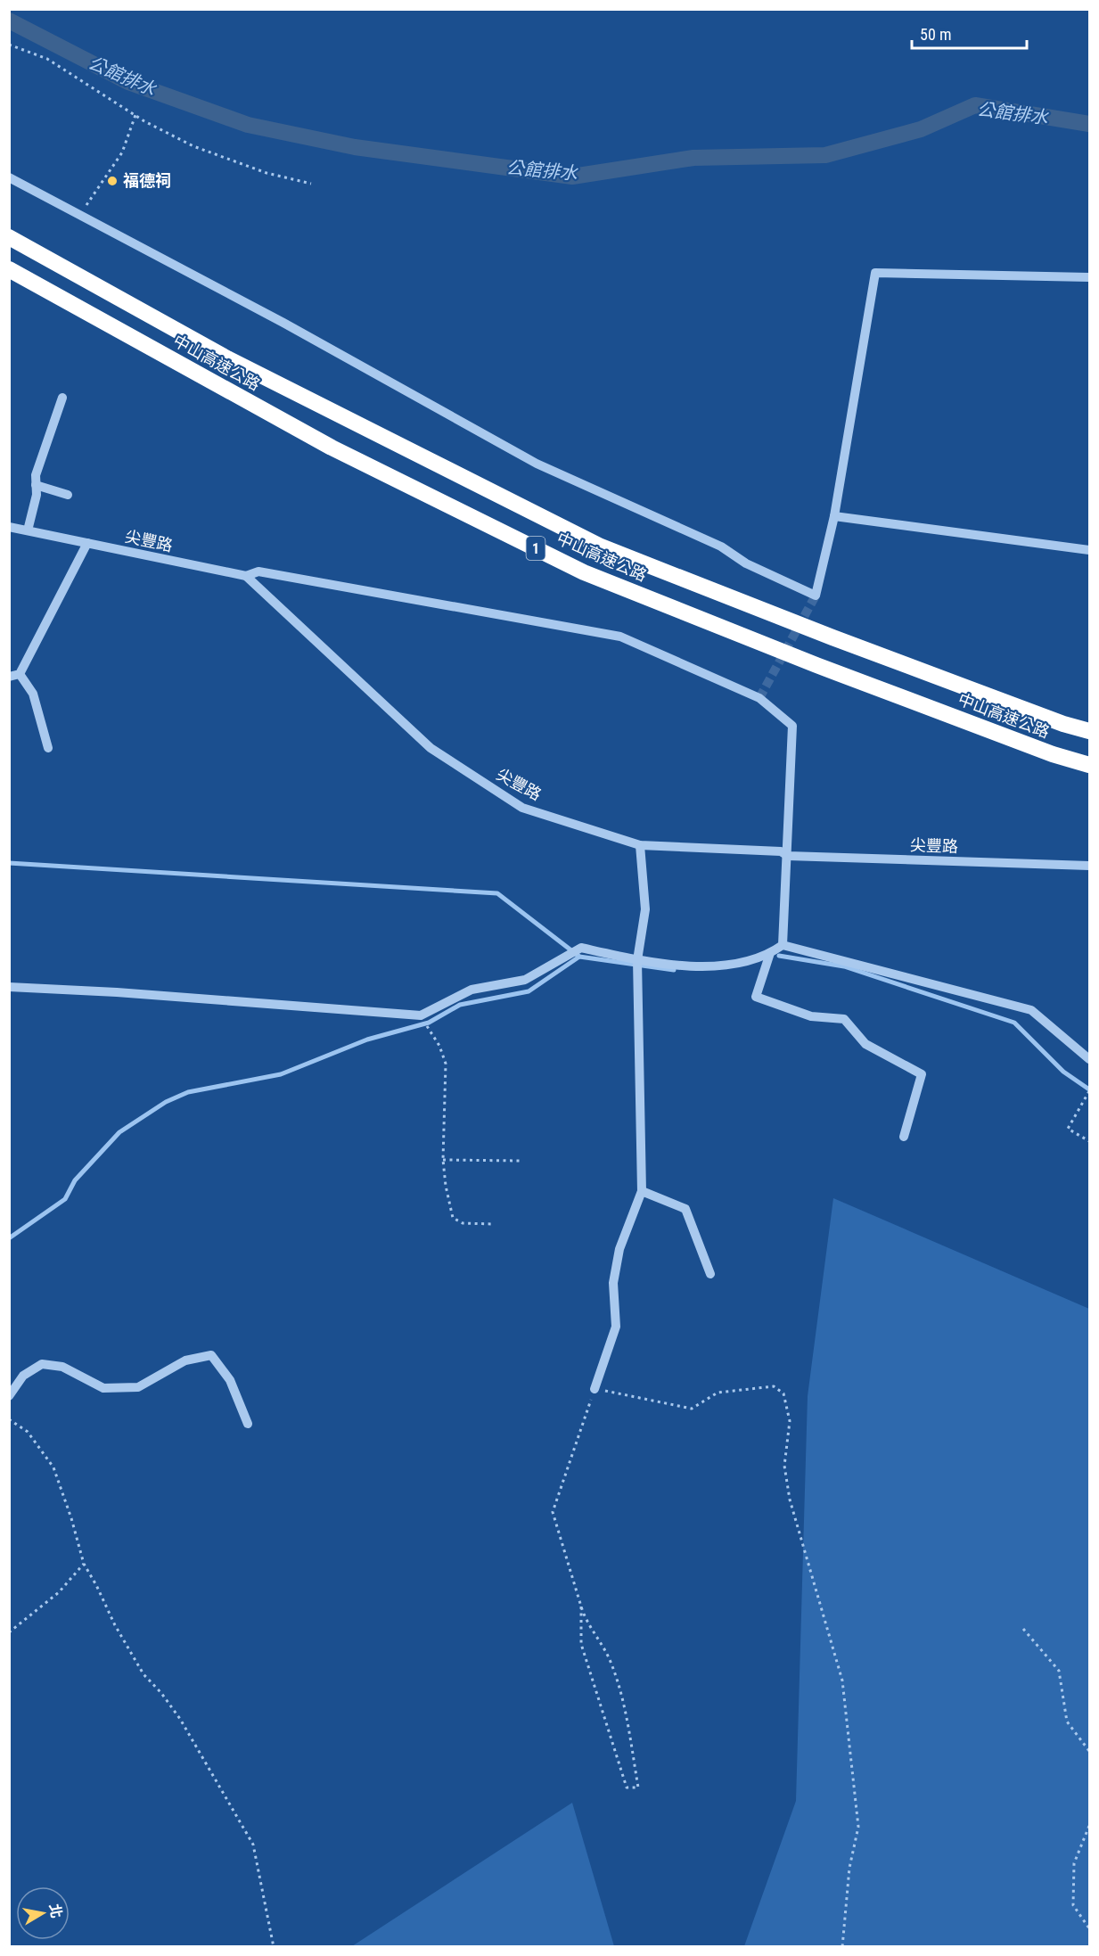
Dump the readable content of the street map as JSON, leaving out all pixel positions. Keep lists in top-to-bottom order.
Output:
{
  "streets": {
    "highway": ["中山高速公路", "1"],
    "street": ["尖豐路"]
  },
  "water": ["公館排水"],
  "places": ["福德祠"],
  "scale_bar": "50 m",
  "north": "right"
}
